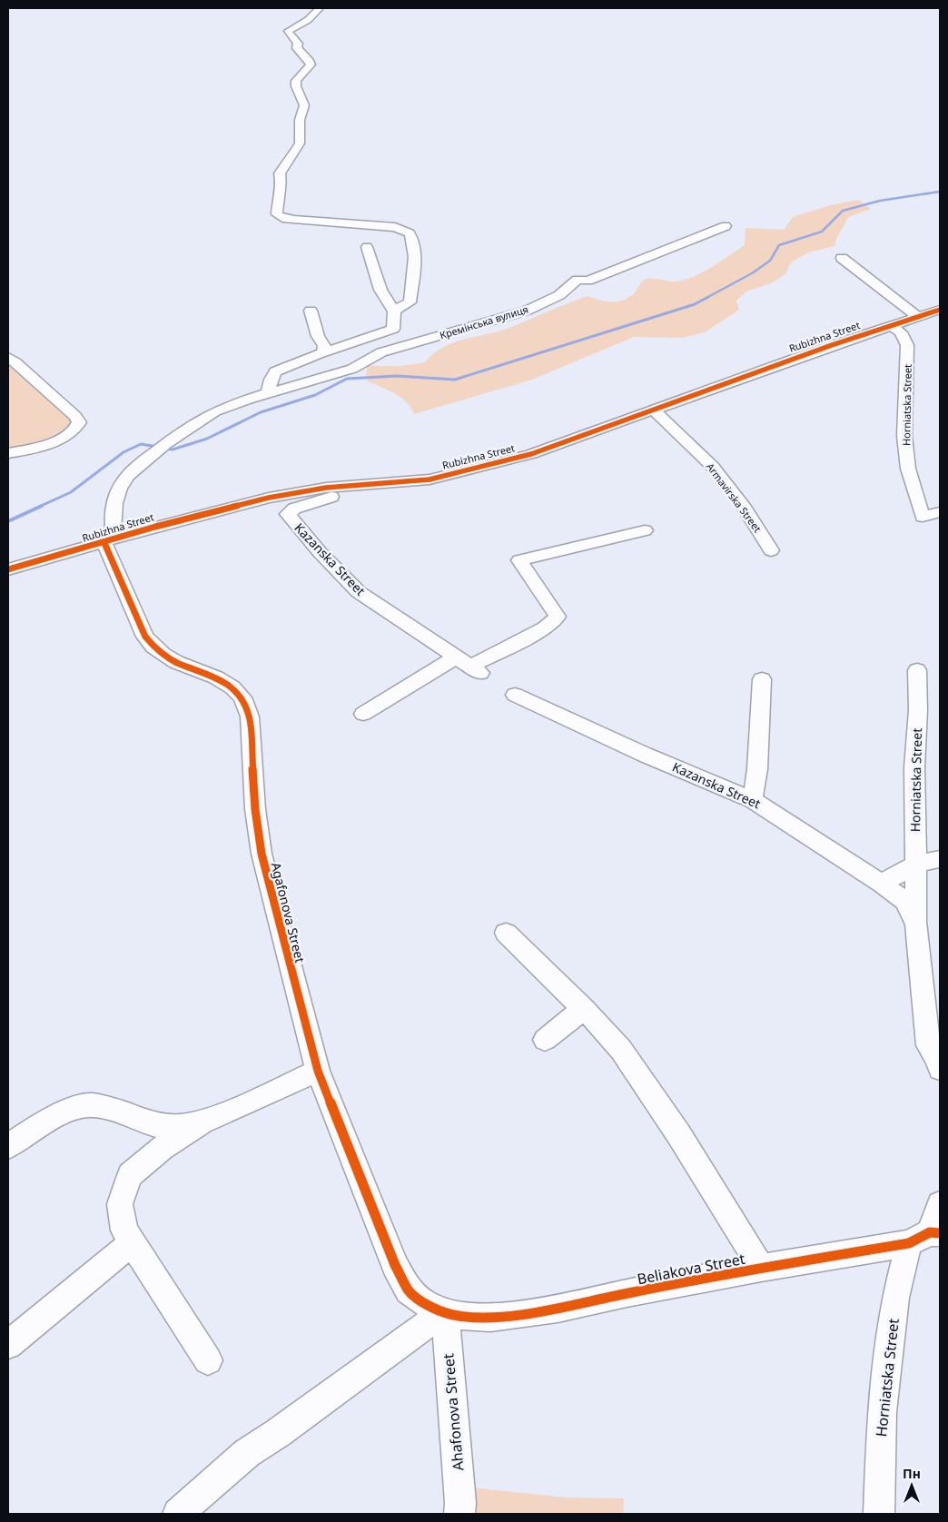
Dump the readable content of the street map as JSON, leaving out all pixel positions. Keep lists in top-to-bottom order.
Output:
{
  "streets": {
    "street": [
      "Кремінська вулиця",
      "Rubizhna Street",
      "Horniatska Street",
      "Armavirska Street",
      "Kazanska Street",
      "Agafonova Street",
      "Beliakova Street",
      "Ahafonova Street"
    ]
  },
  "crossings": [
    ["Кремінська вулиця", "Rubizhna Street"],
    ["Кремінська вулиця", "Agafonova Street"],
    ["Rubizhna Street", "Horniatska Street"],
    ["Rubizhna Street", "Armavirska Street"],
    ["Rubizhna Street", "Kazanska Street"],
    ["Rubizhna Street", "Agafonova Street"],
    ["Horniatska Street", "Kazanska Street"],
    ["Horniatska Street", "Beliakova Street"],
    ["Agafonova Street", "Beliakova Street"],
    ["Agafonova Street", "Ahafonova Street"],
    ["Beliakova Street", "Ahafonova Street"]
  ],
  "north": "top"
}
